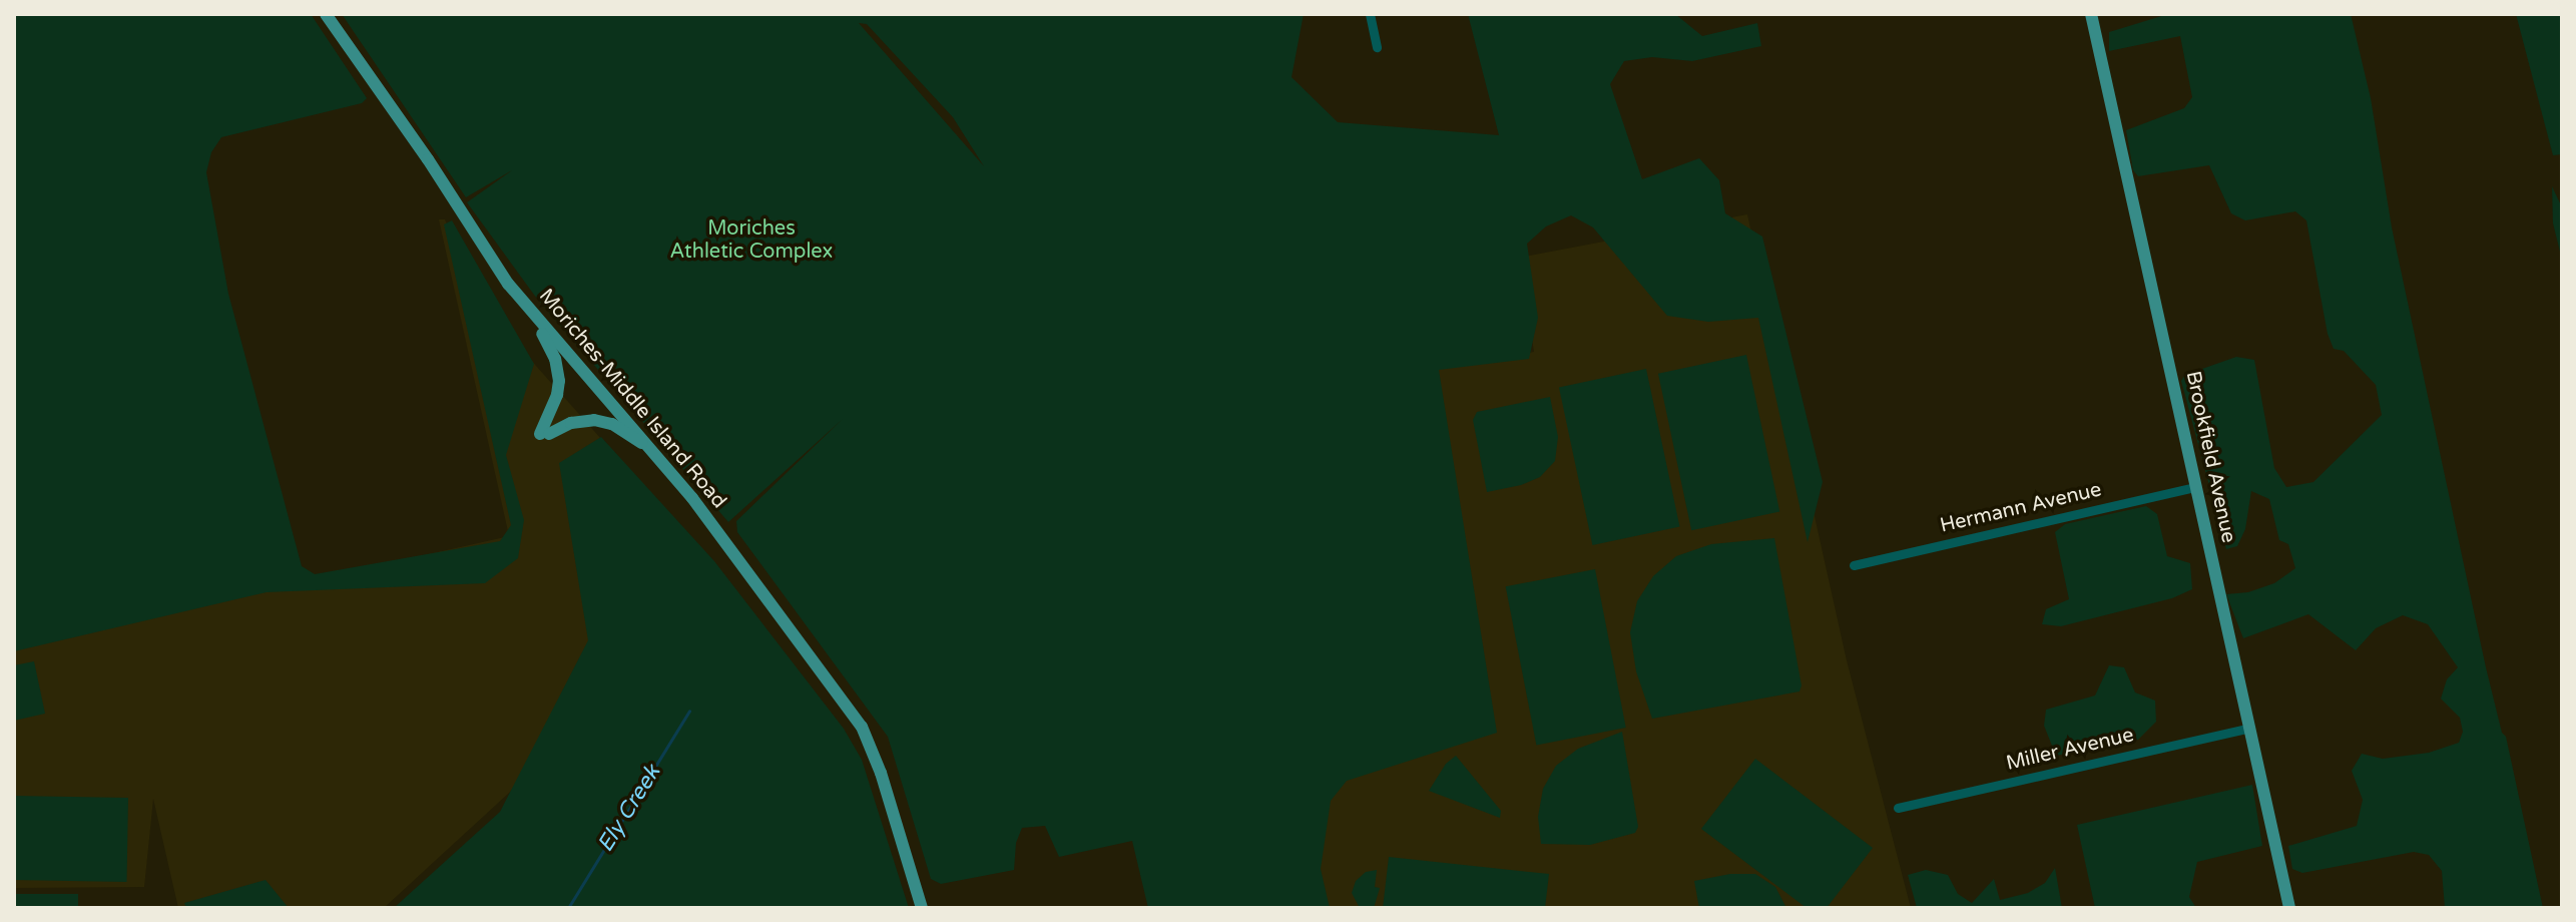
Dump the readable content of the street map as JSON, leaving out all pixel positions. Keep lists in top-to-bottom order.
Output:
{
  "streets": {
    "main road": ["Moriches-Middle Island Road", "Brookfield Avenue"],
    "street": ["Hermann Avenue", "Miller Avenue"]
  },
  "crossings": [
    ["Brookfield Avenue", "Hermann Avenue"],
    ["Brookfield Avenue", "Miller Avenue"]
  ],
  "water": ["Ely Creek"],
  "parks": ["Moriches Athletic Complex"]
}
